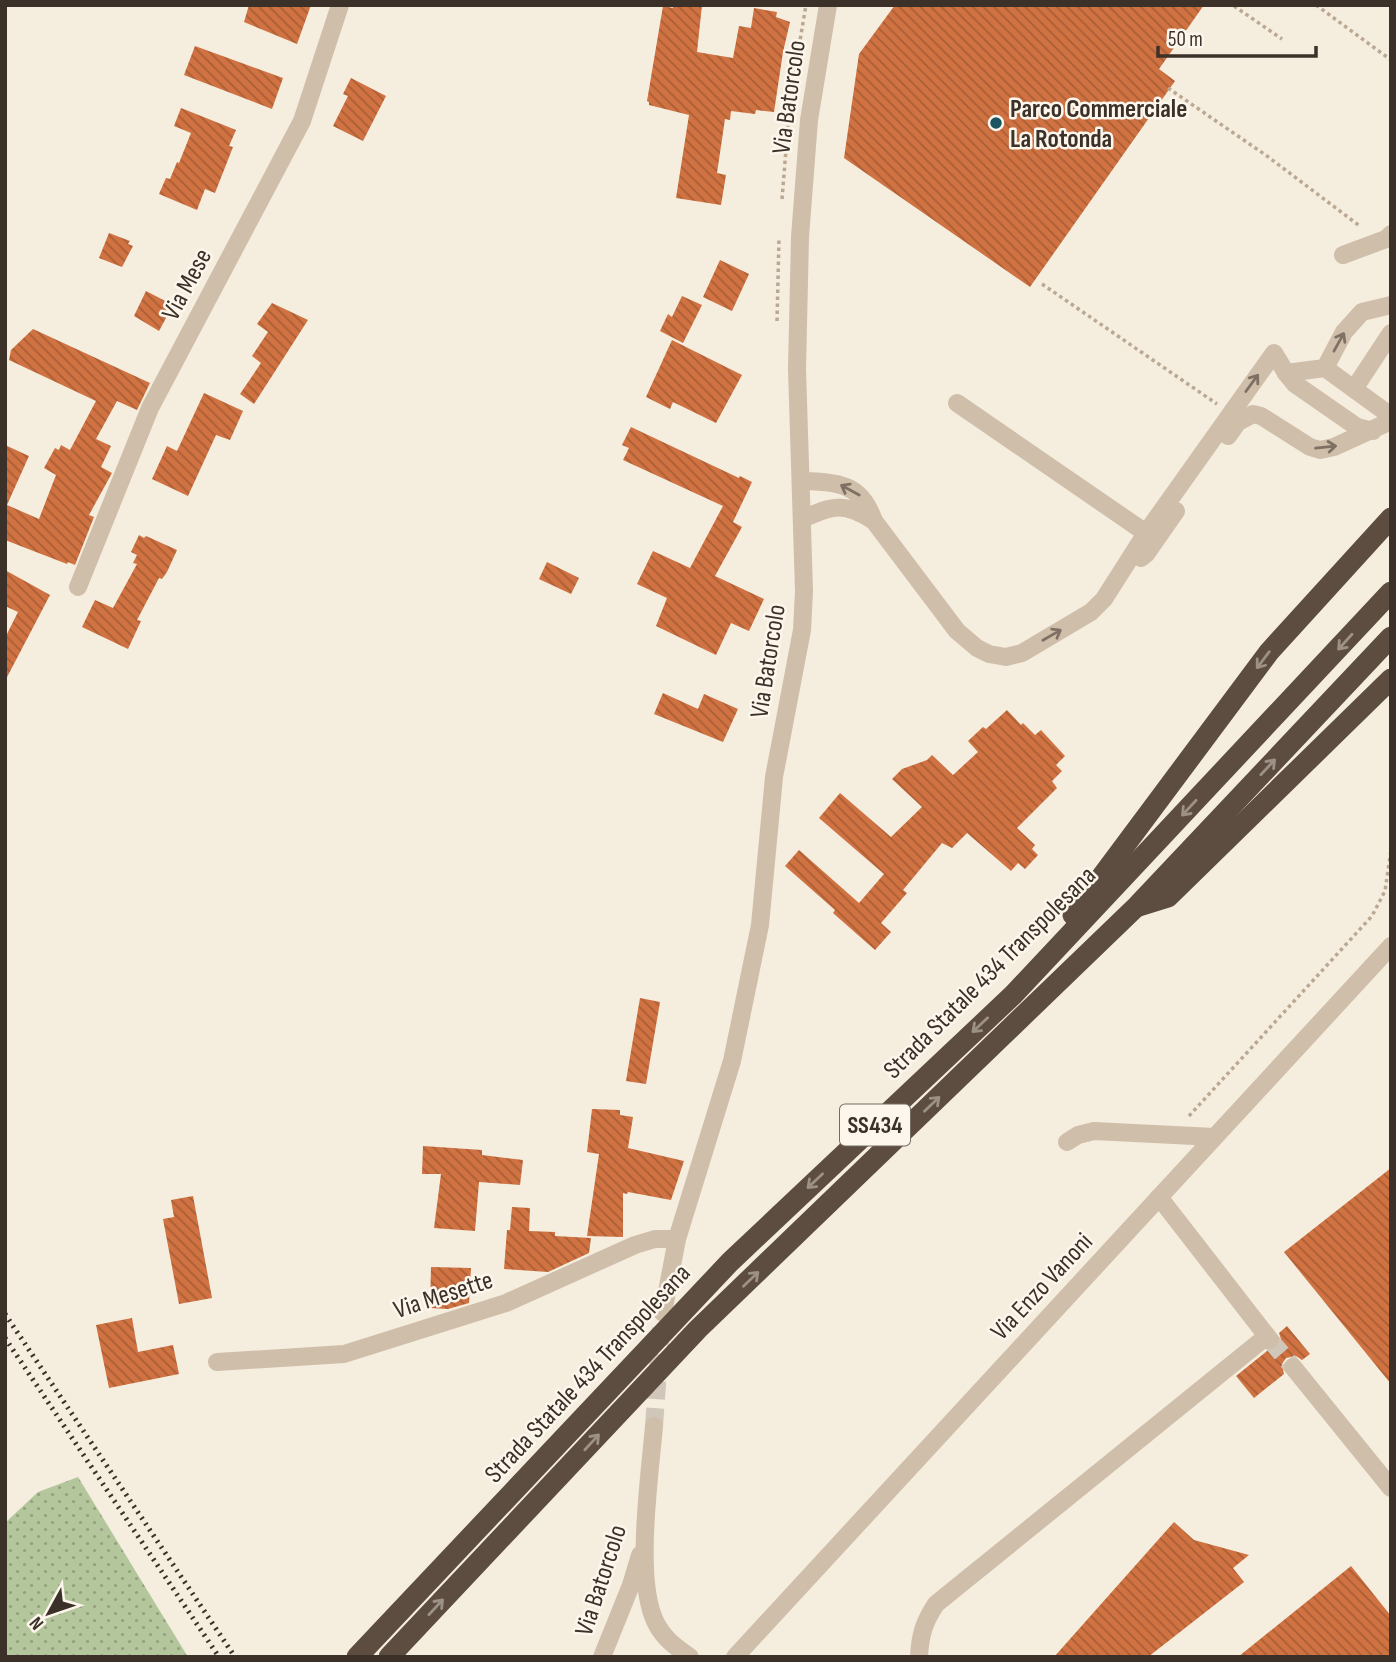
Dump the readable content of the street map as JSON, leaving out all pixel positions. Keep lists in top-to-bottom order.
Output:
{
  "streets": {
    "highway": ["Strada Statale 434 Transpolesana", "SS434"],
    "street": [
      "Via Batorcolo",
      "Via Mese",
      "Via Enzo Vanoni",
      "Via Mesette"
    ]
  },
  "crossings": [
    ["Via Batorcolo", "Via Mesette"]
  ],
  "places": ["Parco Commerciale La Rotonda"],
  "scale_bar": "50 m",
  "north": "bottom left"
}
